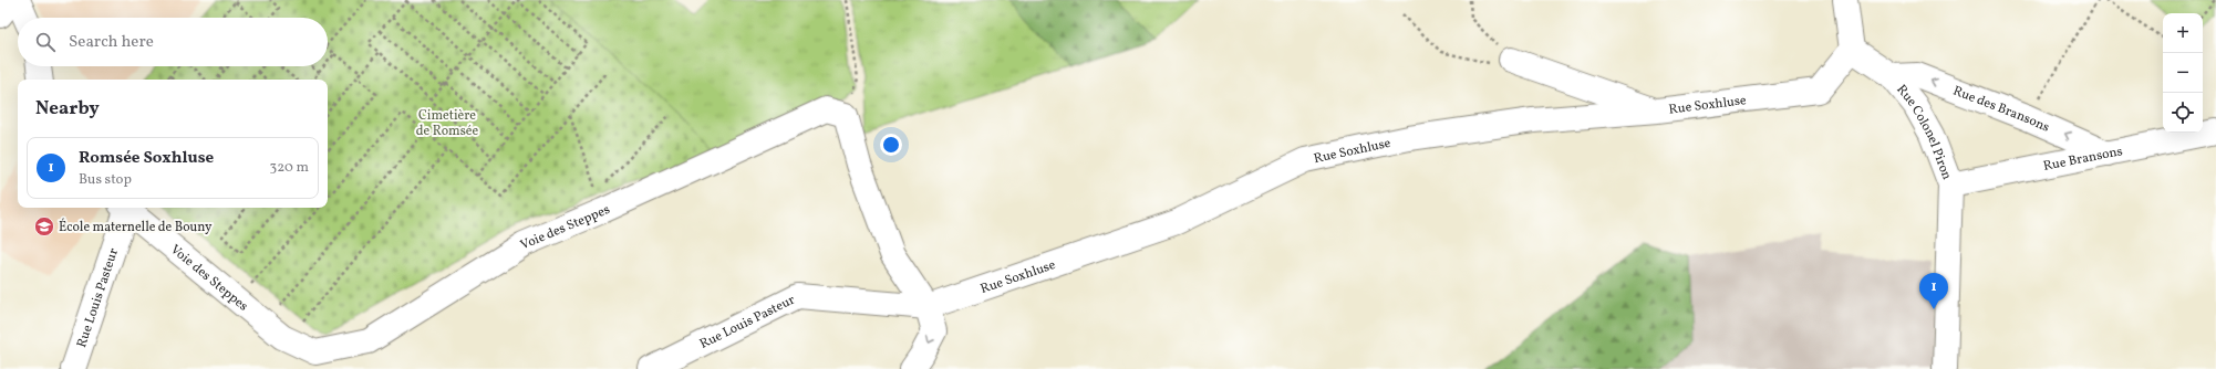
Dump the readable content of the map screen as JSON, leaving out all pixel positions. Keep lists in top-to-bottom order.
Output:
{
  "streets": {
    "street": [
      "Rue Soxhluse",
      "Rue des Bransons",
      "Rue Colonel Piron",
      "Rue Bransons",
      "Voie des Steppes",
      "Rue Louis Pasteur"
    ]
  },
  "crossings": [
    ["Rue Soxhluse", "Rue Colonel Piron"],
    ["Rue Soxhluse", "Rue Louis Pasteur"],
    ["Rue des Bransons", "Rue Colonel Piron"],
    ["Rue des Bransons", "Rue Bransons"],
    ["Rue Colonel Piron", "Rue Bransons"],
    ["Voie des Steppes", "Rue Louis Pasteur"]
  ],
  "one_way": ["Rue des Bransons"],
  "parks": ["Cimetière de Romsée"],
  "places": {
    "school or university": ["École maternelle de Bouny"]
  },
  "page": {
    "map_buttons": ["+", "−"],
    "search": "Search here",
    "heading": "Nearby",
    "list": [
      {
        "mark": "1",
        "name": "Romsée Soxhluse",
        "note": "Bus stop",
        "value": "320 m"
      }
    ],
    "pins": "1"
  }
}
